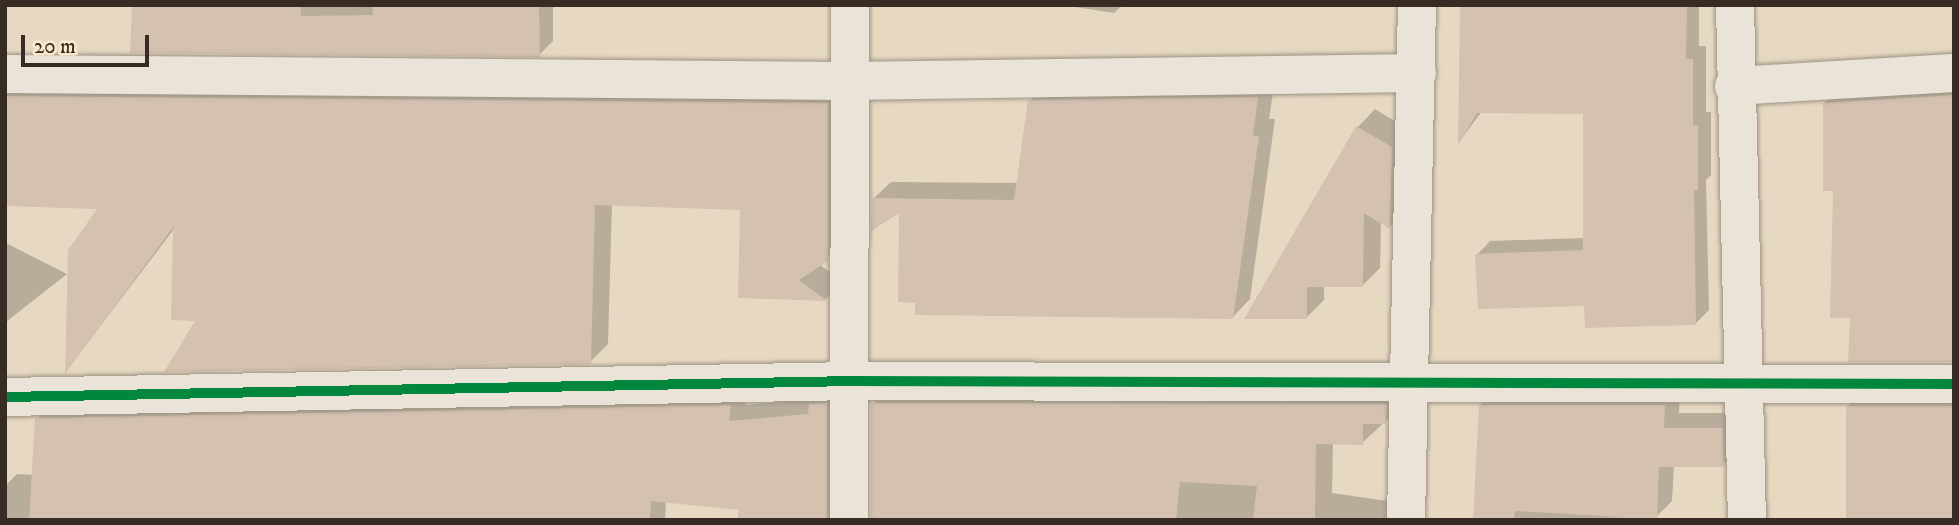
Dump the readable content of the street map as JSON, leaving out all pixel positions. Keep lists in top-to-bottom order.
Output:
{
  "scale_bar": "20 m"
}
